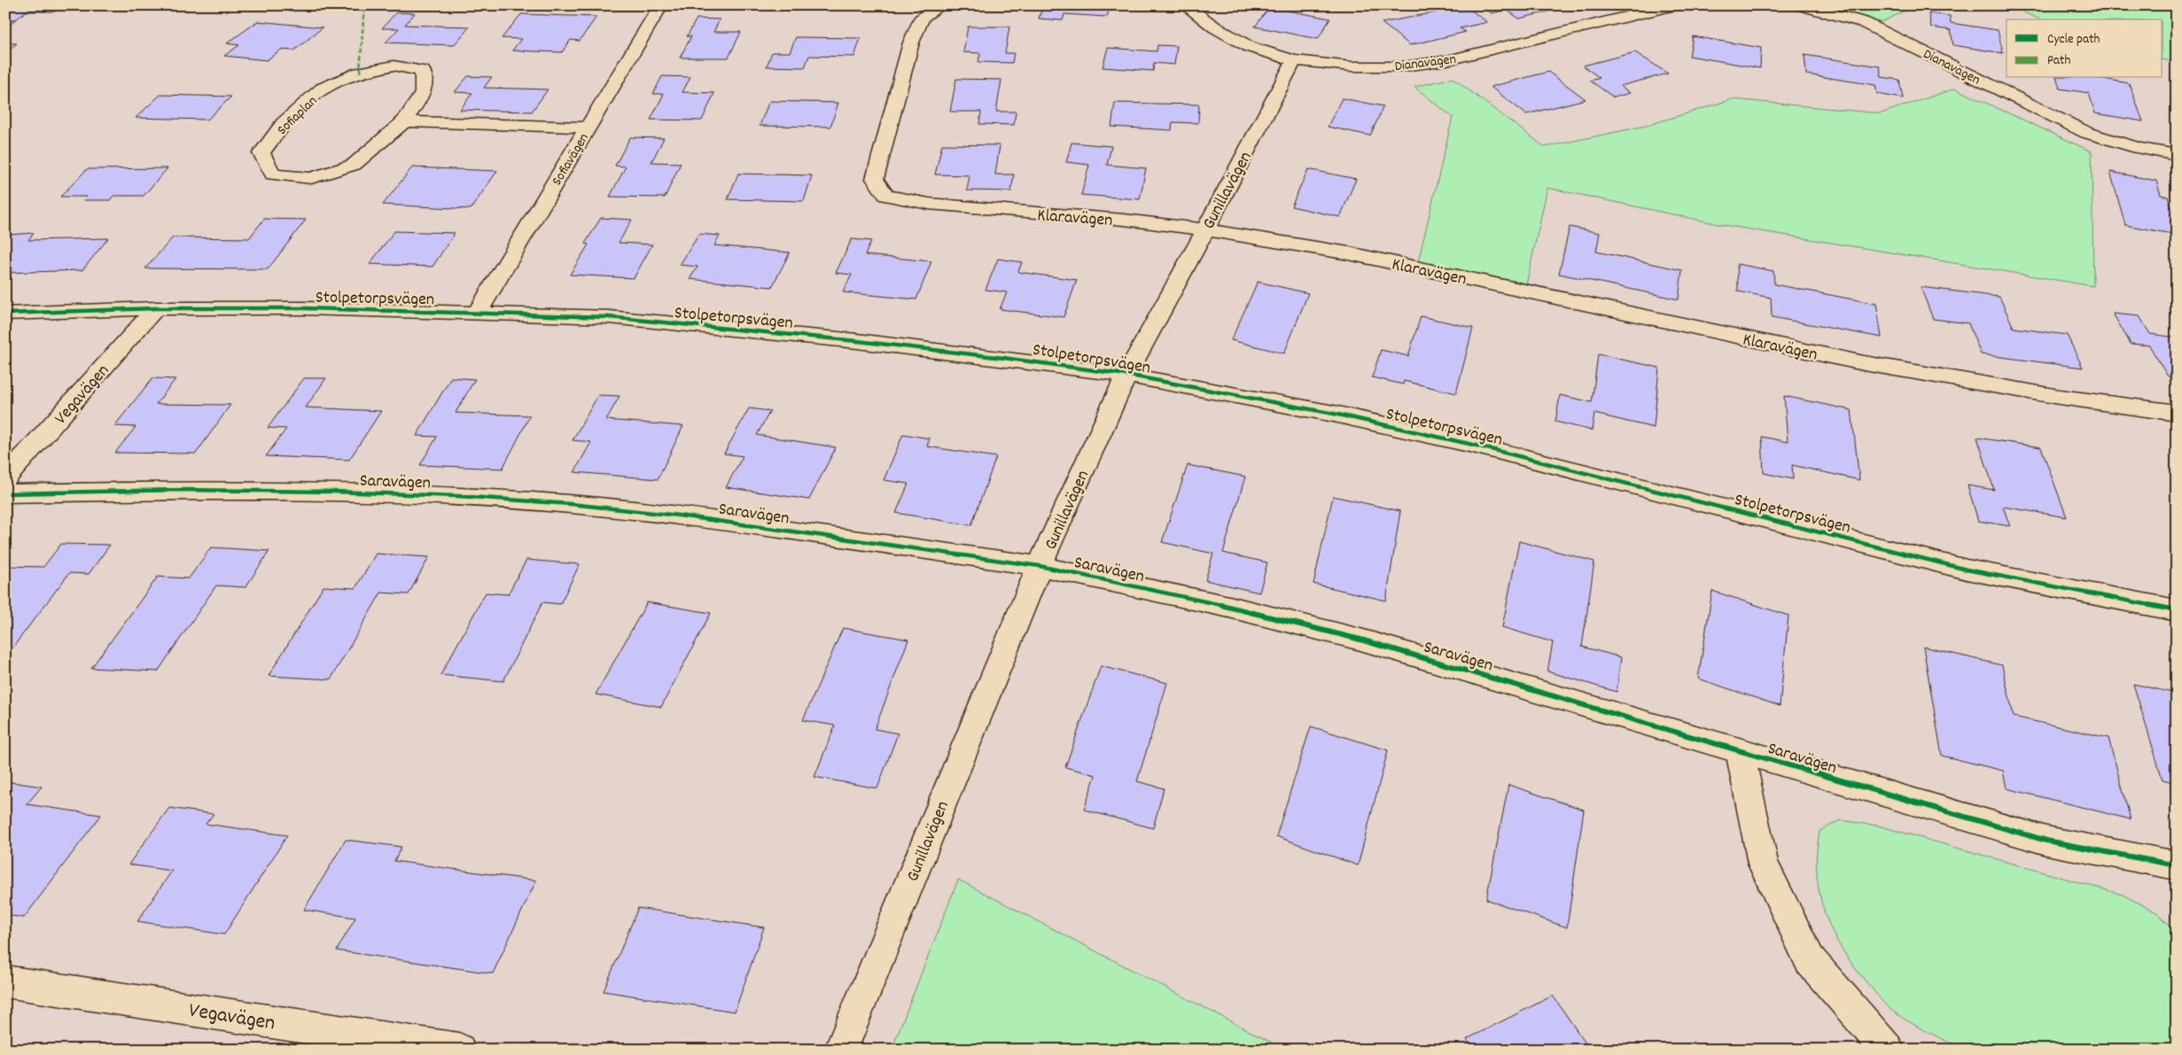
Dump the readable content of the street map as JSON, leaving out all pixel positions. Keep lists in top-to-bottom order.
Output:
{
  "streets": {
    "street": [
      "Dianavägen",
      "Sofiaplan",
      "Sofiavägen",
      "Gunillavägen",
      "Klaravägen",
      "Stolpetorpsvägen",
      "Vegavägen",
      "Saravägen"
    ]
  },
  "crossings": [
    ["Dianavägen", "Gunillavägen"],
    ["Sofiavägen", "Stolpetorpsvägen"],
    ["Gunillavägen", "Klaravägen"],
    ["Gunillavägen", "Stolpetorpsvägen"],
    ["Gunillavägen", "Saravägen"],
    ["Stolpetorpsvägen", "Vegavägen"]
  ],
  "legend": ["Cycle path", "Path"]
}
